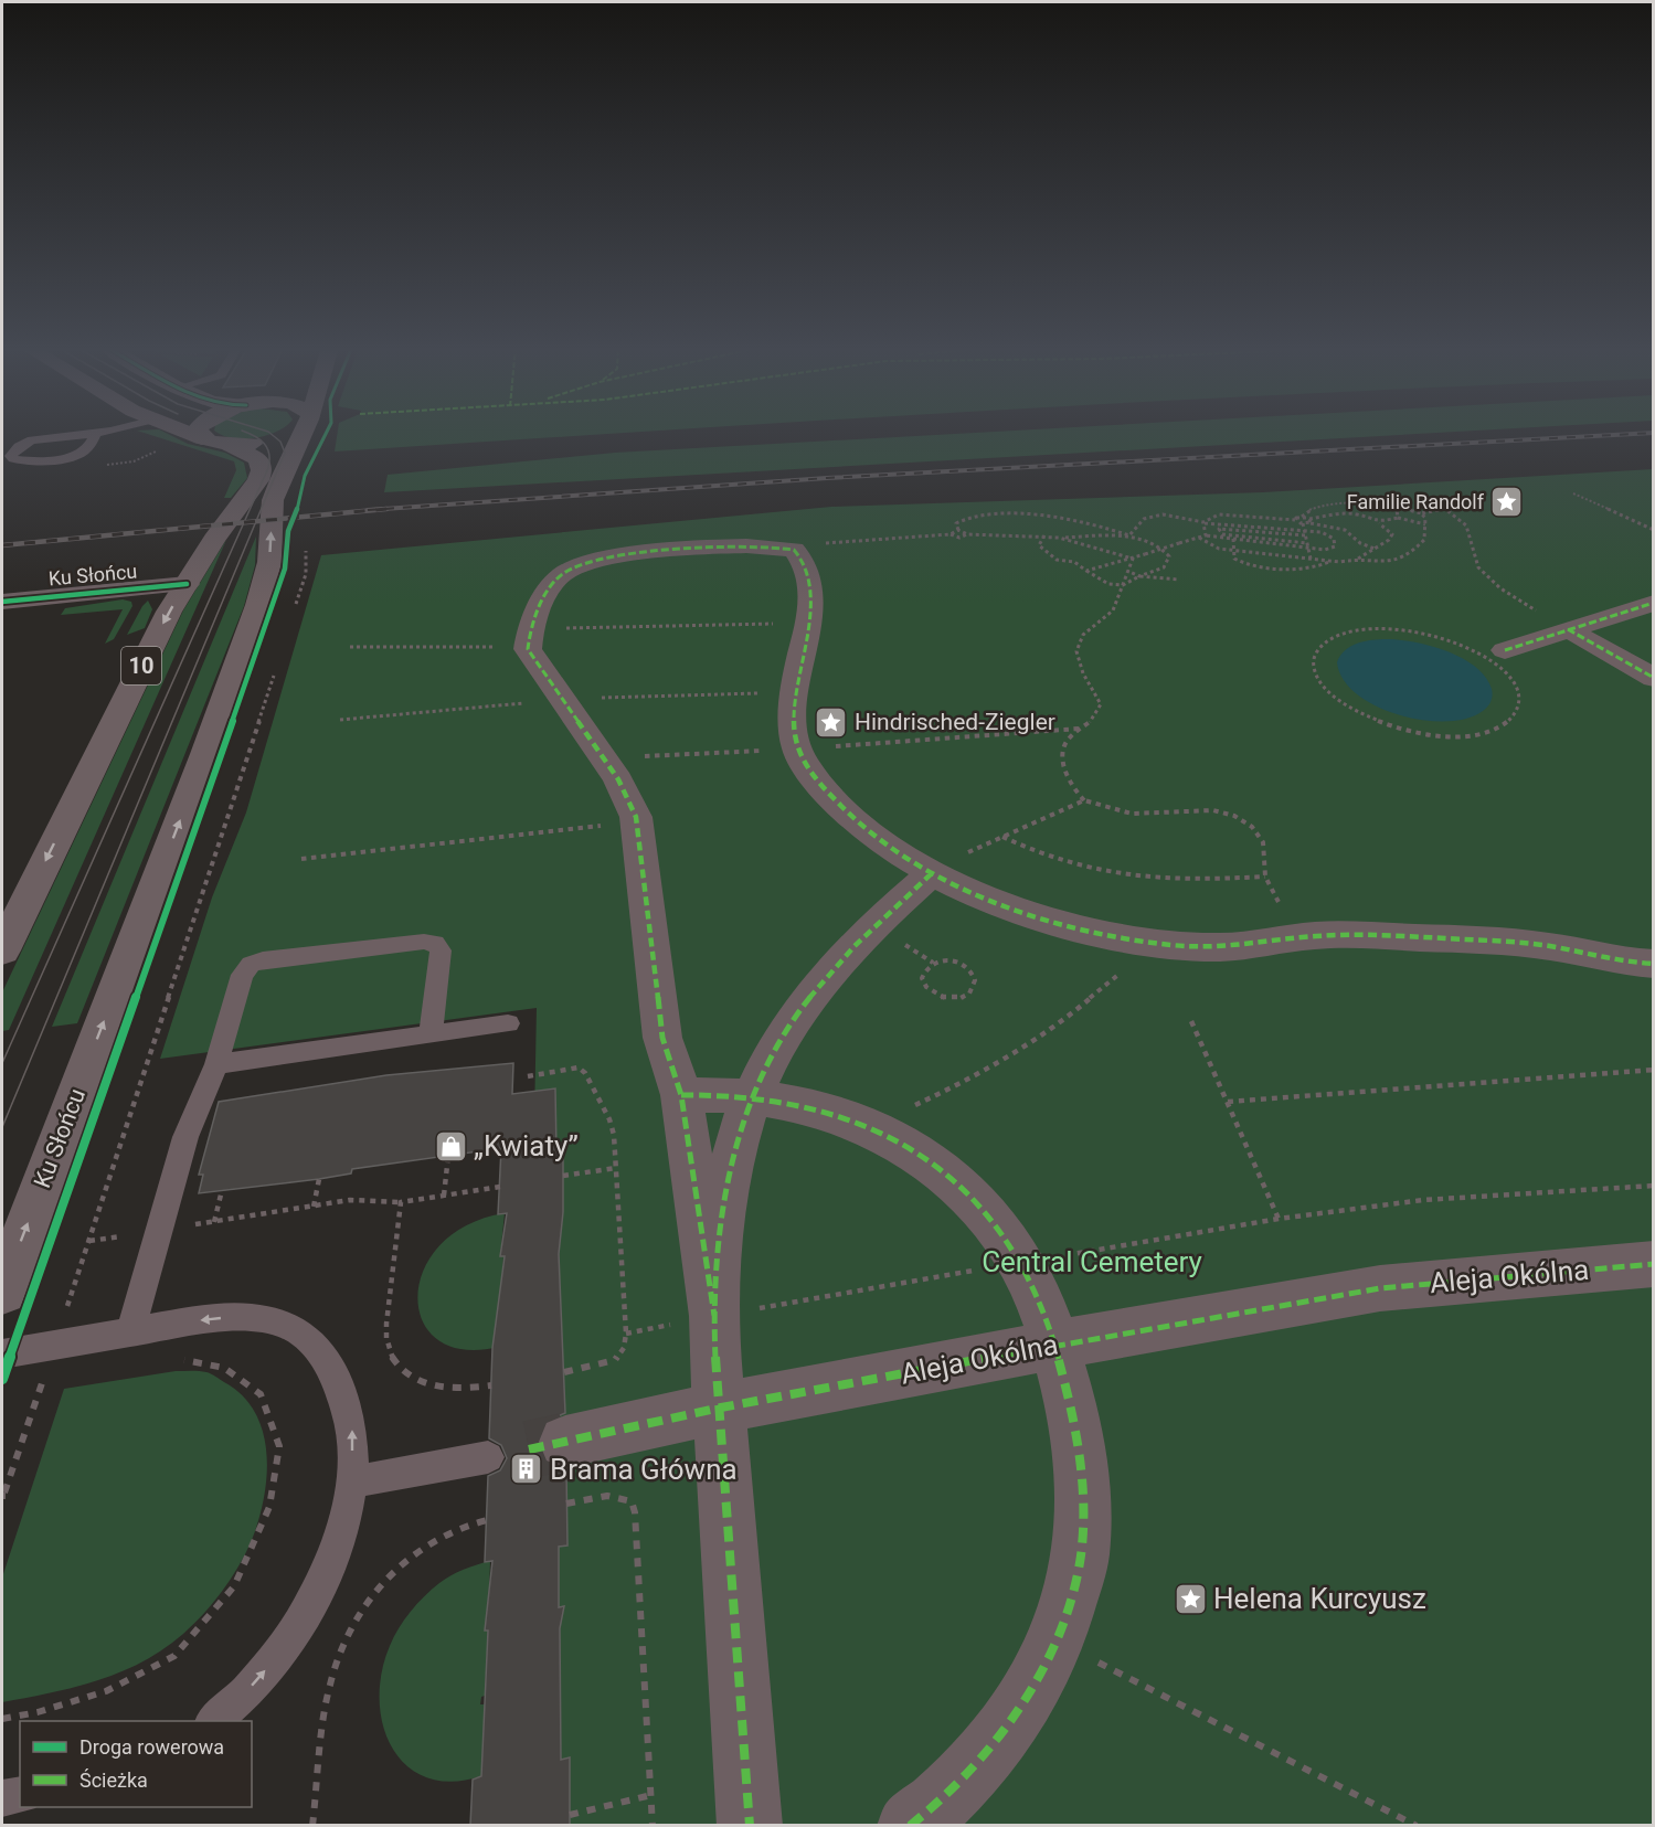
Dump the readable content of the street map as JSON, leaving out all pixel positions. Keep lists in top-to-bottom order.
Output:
{
  "streets": {
    "main road": ["Ku Słońcu", "10"],
    "street": ["Aleja Okólna"]
  },
  "crossings": [
    ["Ku Słońcu", "10"]
  ],
  "parks": ["Central Cemetery"],
  "places": {
    "place": ["Familie Randolf", "Hindrisched-Ziegler", "Helena Kurcyusz"],
    "shop": ["„Kwiaty”"],
    "building": ["Brama Główna"]
  },
  "legend": ["Droga rowerowa", "Ścieżka"]
}
